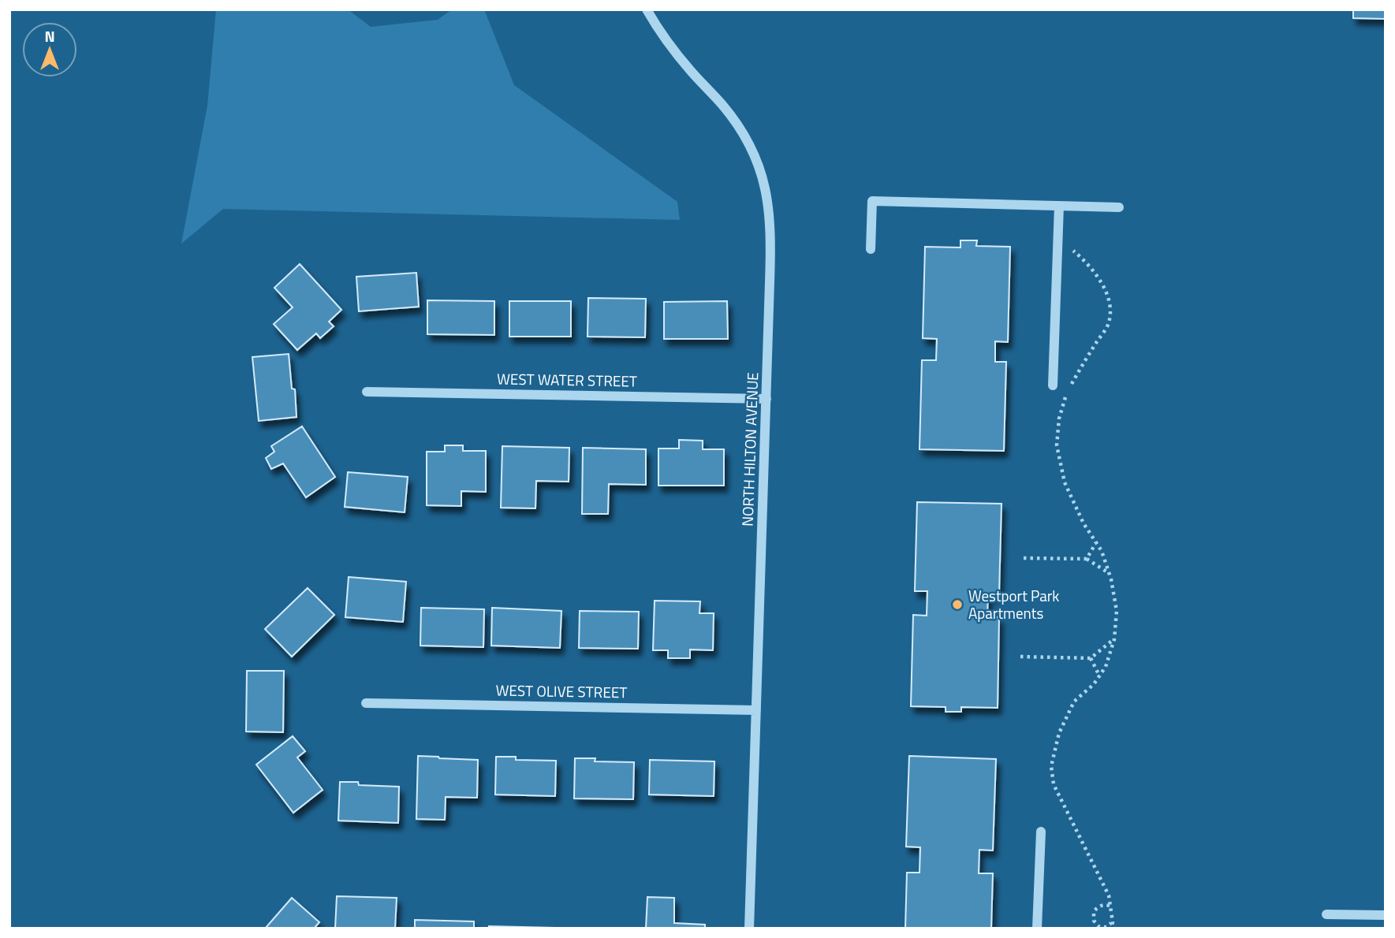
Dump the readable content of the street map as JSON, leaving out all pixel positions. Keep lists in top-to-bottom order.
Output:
{
  "streets": {
    "street": ["WEST WATER STREET", "NORTH HILTON AVENUE", "WEST OLIVE STREET"]
  },
  "crossings": [
    ["WEST WATER STREET", "NORTH HILTON AVENUE"],
    ["NORTH HILTON AVENUE", "WEST OLIVE STREET"]
  ],
  "places": ["Westport Park Apartments"],
  "north": "top"
}
